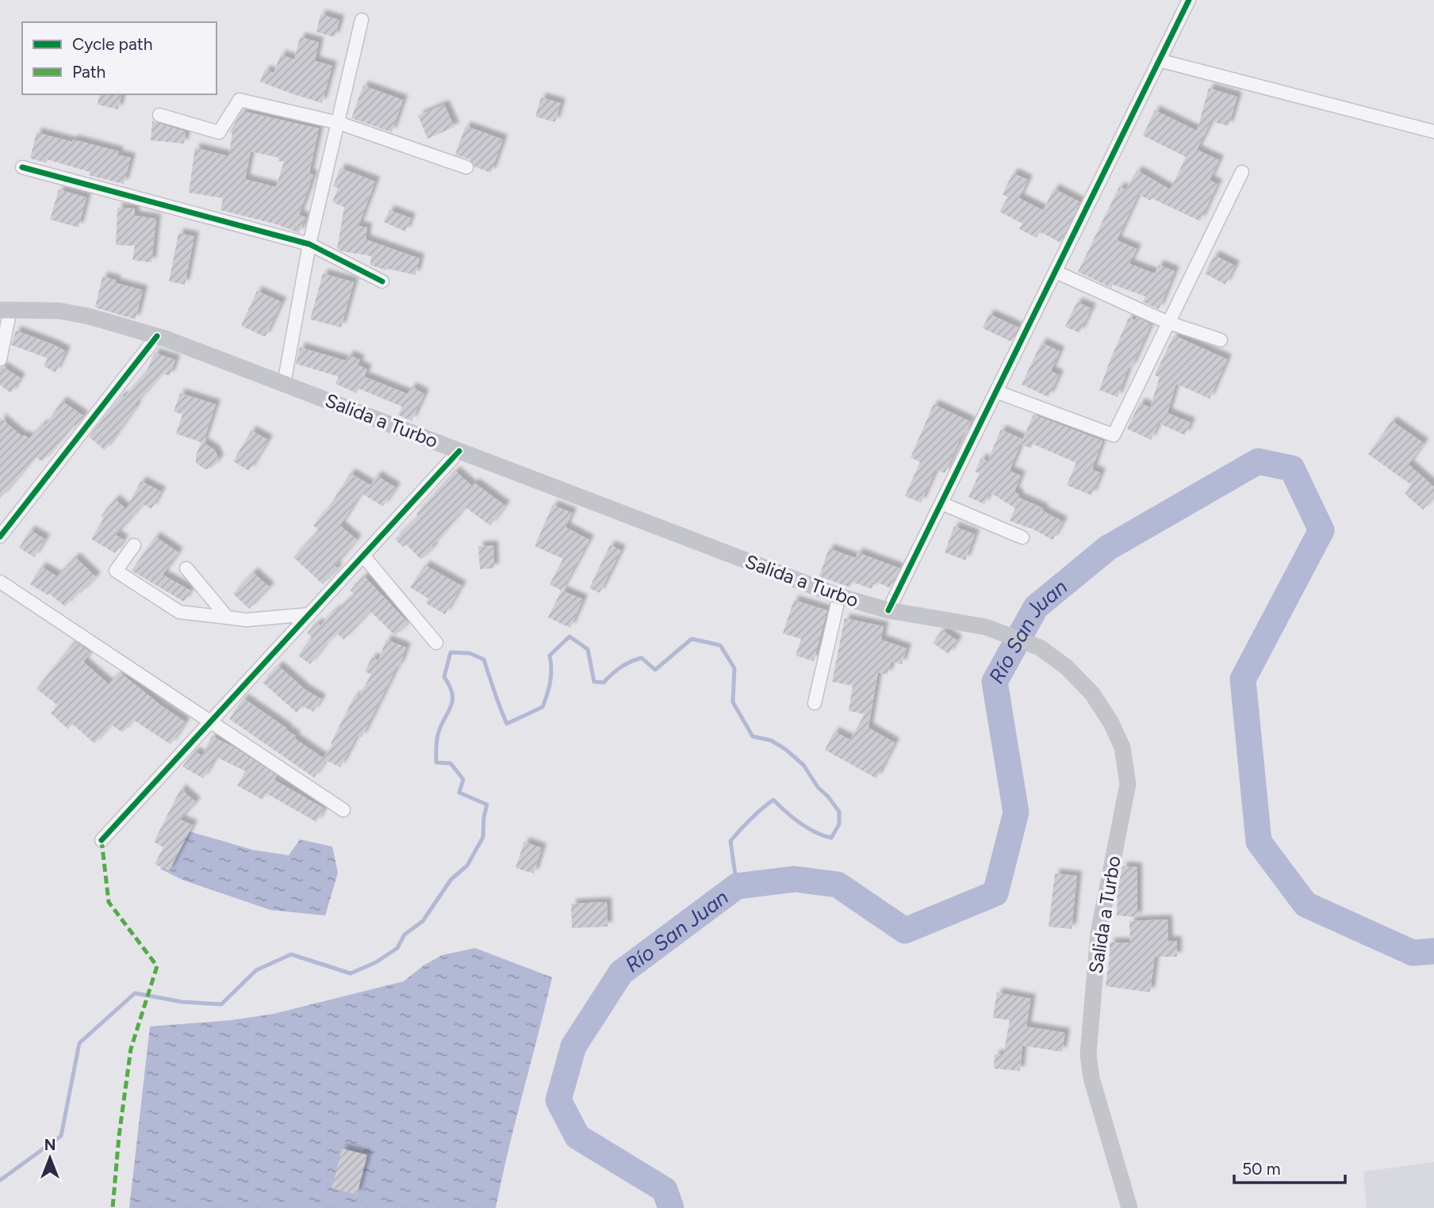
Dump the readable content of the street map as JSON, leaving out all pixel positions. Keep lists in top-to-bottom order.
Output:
{
  "streets": {
    "main road": ["Salida a Turbo"]
  },
  "water": ["Río San Juan"],
  "legend": ["Cycle path", "Path"],
  "scale_bar": "50 m",
  "north": "top"
}
